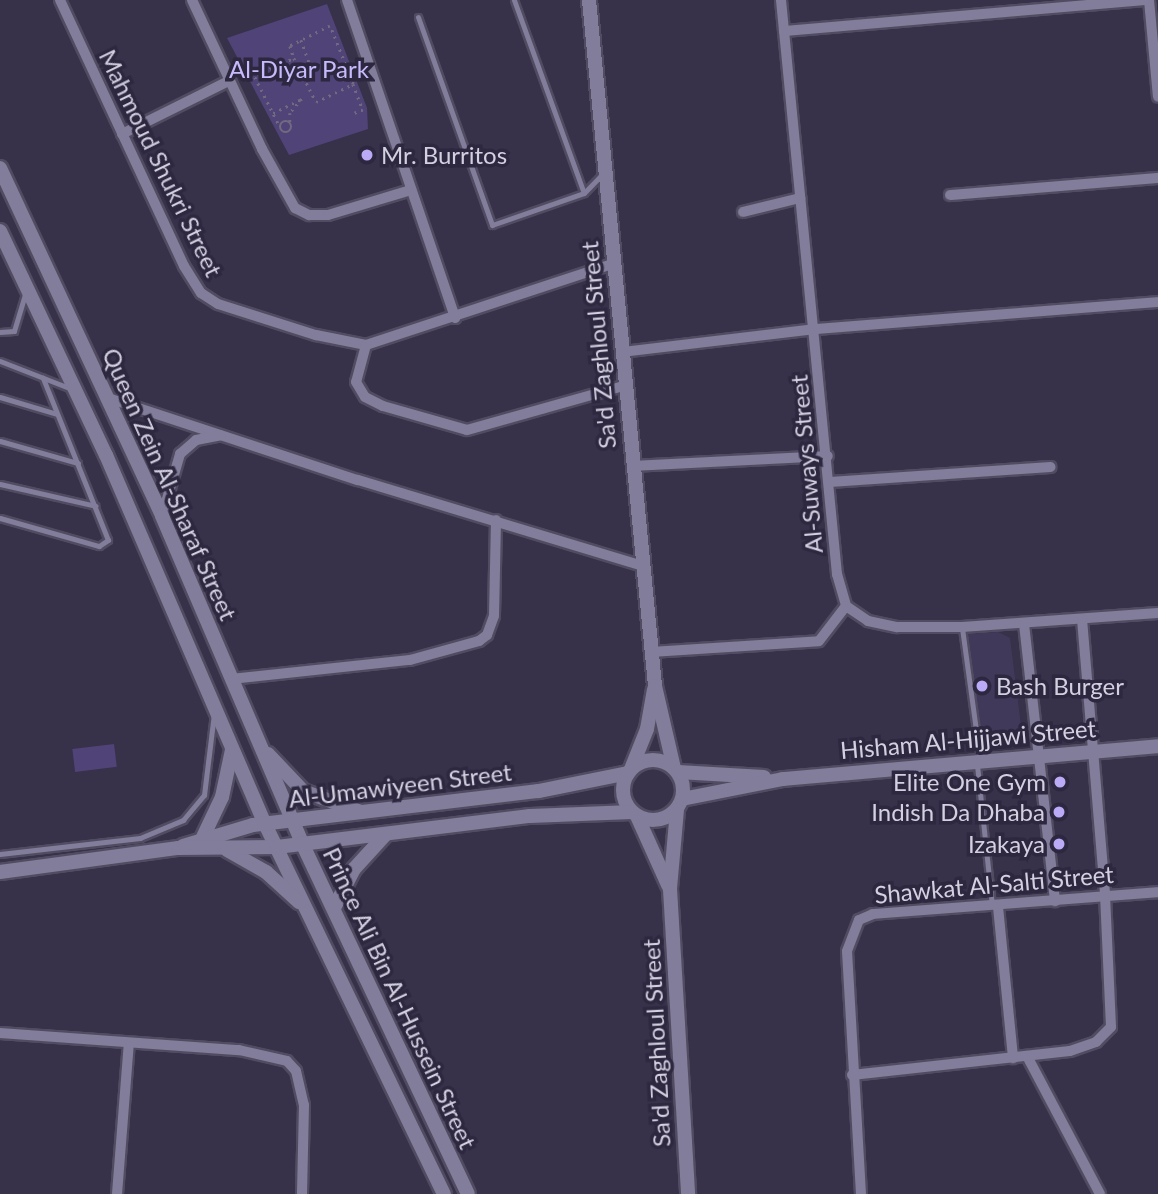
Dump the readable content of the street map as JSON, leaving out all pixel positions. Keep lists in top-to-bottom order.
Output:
{
  "streets": {
    "main road": [
      "Sa'd Zaghloul Street",
      "Queen Zein Al-Sharaf Street",
      "Hisham Al-Hijjawi Street",
      "Al-Umawiyeen Street",
      "Prince Ali Bin Al-Hussein Street"
    ],
    "street": ["Mahmoud Shukri Street", "Al-Suways Street", "Shawkat Al-Salti Street"]
  },
  "crossings": [
    ["Sa'd Zaghloul Street", "Hisham Al-Hijjawi Street"],
    ["Sa'd Zaghloul Street", "Al-Umawiyeen Street"],
    ["Queen Zein Al-Sharaf Street", "Al-Umawiyeen Street"],
    ["Queen Zein Al-Sharaf Street", "Prince Ali Bin Al-Hussein Street"],
    ["Hisham Al-Hijjawi Street", "Al-Umawiyeen Street"],
    ["Al-Umawiyeen Street", "Prince Ali Bin Al-Hussein Street"]
  ],
  "parks": ["Al-Diyar Park"],
  "places": [
    "Mr. Burritos",
    "Bash Burger",
    "Elite One Gym",
    "Indish Da Dhaba",
    "Izakaya"
  ]
}
